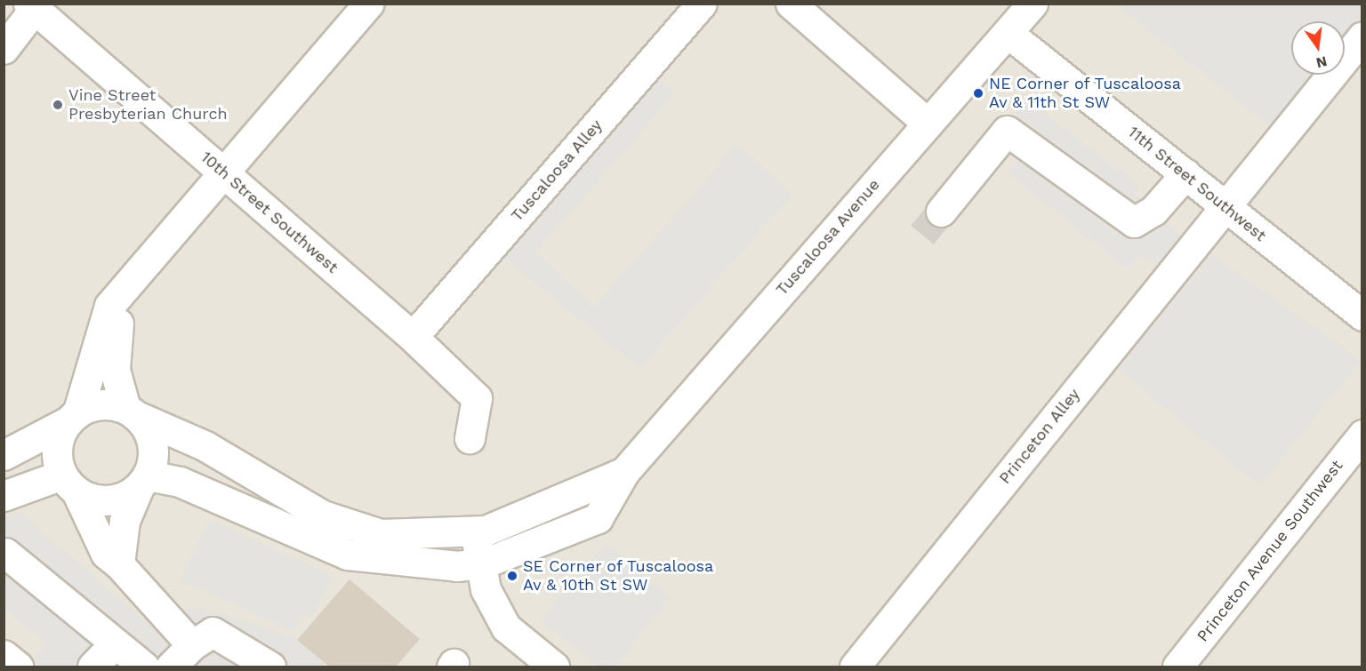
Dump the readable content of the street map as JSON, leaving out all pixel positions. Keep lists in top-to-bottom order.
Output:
{
  "streets": {
    "street": [
      "Tuscaloosa Alley",
      "11th Street Southwest",
      "10th Street Southwest",
      "Tuscaloosa Avenue",
      "Princeton Alley",
      "Princeton Avenue Southwest"
    ]
  },
  "crossings": [
    ["Tuscaloosa Alley", "10th Street Southwest"],
    ["11th Street Southwest", "Tuscaloosa Avenue"],
    ["11th Street Southwest", "Princeton Alley"]
  ],
  "places": ["NE Corner of Tuscaloosa Av & 11th St SW", "Vine Street Presbyterian Church", "SE Corner of Tuscaloosa Av & 10th St SW"],
  "north": "bottom"
}
